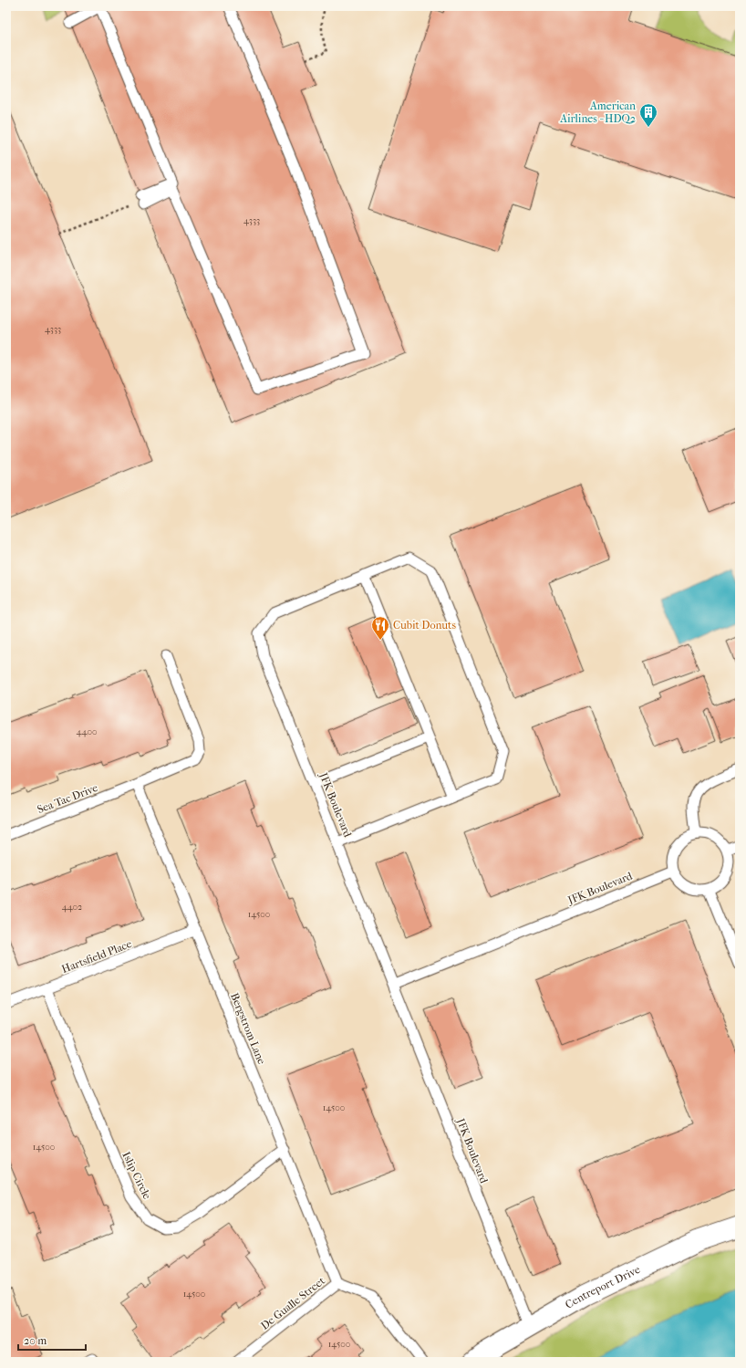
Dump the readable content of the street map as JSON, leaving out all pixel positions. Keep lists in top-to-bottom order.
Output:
{
  "streets": {
    "street": ["Centreport Drive"],
    "lane": [
      "Sea Tac Drive",
      "JFK Boulevard",
      "Hartsfield Place",
      "Bergstrom Lane",
      "Islip Circle",
      "De Gualle Street"
    ]
  },
  "crossings": [
    ["Sea Tac Drive", "Bergstrom Lane"],
    ["JFK Boulevard", "Centreport Drive"],
    ["Hartsfield Place", "Bergstrom Lane"],
    ["Hartsfield Place", "Islip Circle"],
    ["Bergstrom Lane", "Islip Circle"],
    ["Bergstrom Lane", "De Gualle Street"]
  ],
  "places": {
    "building": ["American Airlines - HDQ2"],
    "restaurant": ["Cubit Donuts"]
  },
  "house_numbers": [
    "4333",
    "4333",
    "4400",
    "4402",
    "14500",
    "14500",
    "14500",
    "14500",
    "14500"
  ],
  "scale_bar": "20 m"
}
